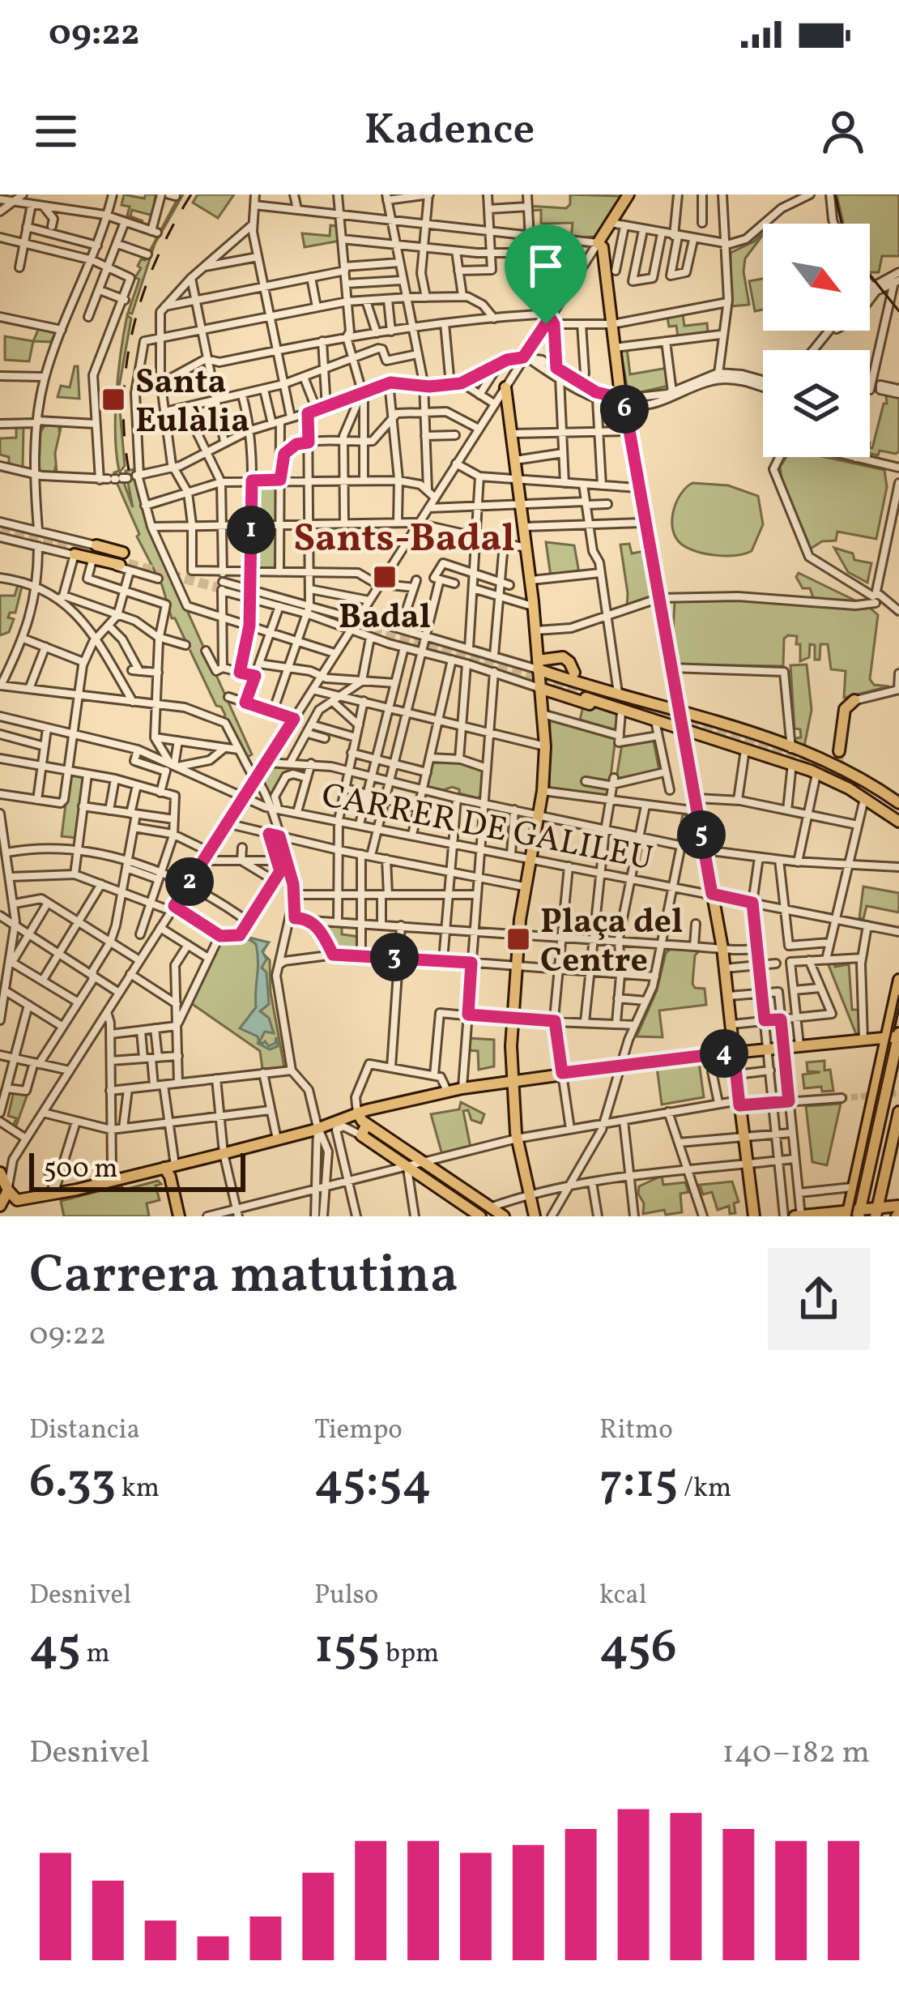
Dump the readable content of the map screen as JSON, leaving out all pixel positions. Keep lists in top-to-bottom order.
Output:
{
  "streets": {
    "street": ["CARRER DE GALILEU"]
  },
  "districts": ["Sants-Badal"],
  "places": {
    "transit": ["Santa Eulàlia", "Badal", "Plaça del Centre"]
  },
  "scale_bar": "500 m",
  "north": "bottom right",
  "page": {
    "status": "09:22",
    "header": "Kadence",
    "pins": [
      "6",
      "1",
      "5",
      "2",
      "3",
      "4"
    ],
    "scale": "500 m",
    "heading": ["Carrera matutina", "09:22"],
    "stats": [
      ["Distancia", "6.33 km"],
      ["Tiempo", "45:54"],
      ["Ritmo", "7:15 /km"],
      ["Desnivel", "45 m"],
      ["Pulso", "155 bpm"],
      ["kcal", "456"]
    ],
    "chart": ["Desnivel", "140–182 m"]
  }
}
